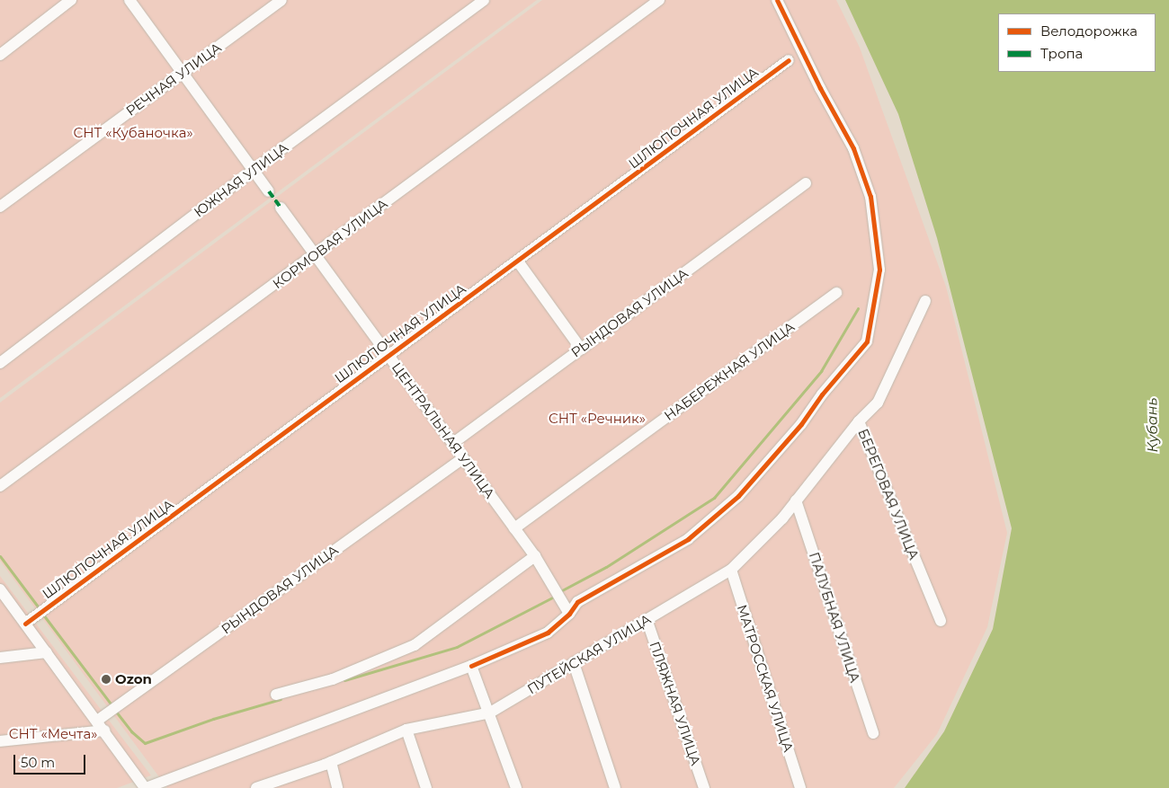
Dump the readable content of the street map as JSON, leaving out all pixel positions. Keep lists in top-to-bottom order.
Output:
{
  "streets": {
    "street": [
      "РЕЧНАЯ УЛИЦА",
      "ШЛЮПОЧНАЯ УЛИЦА",
      "ЮЖНАЯ УЛИЦА",
      "КОРМОВАЯ УЛИЦА",
      "РЫНДОВАЯ УЛИЦА",
      "НАБЕРЕЖНАЯ УЛИЦА",
      "ЦЕНТРАЛЬНАЯ УЛИЦА",
      "БЕРЕГОВАЯ УЛИЦА",
      "ПАЛУБНАЯ УЛИЦА",
      "ПУТЕЙСКАЯ УЛИЦА",
      "МАТРОССКАЯ УЛИЦА",
      "ПЛЯЖНАЯ УЛИЦА"
    ]
  },
  "crossings": [
    ["ШЛЮПОЧНАЯ УЛИЦА", "ЦЕНТРАЛЬНАЯ УЛИЦА"],
    ["КОРМОВАЯ УЛИЦА", "ЦЕНТРАЛЬНАЯ УЛИЦА"],
    ["РЫНДОВАЯ УЛИЦА", "ЦЕНТРАЛЬНАЯ УЛИЦА"],
    ["НАБЕРЕЖНАЯ УЛИЦА", "ЦЕНТРАЛЬНАЯ УЛИЦА"],
    ["БЕРЕГОВАЯ УЛИЦА", "ПУТЕЙСКАЯ УЛИЦА"],
    ["ПАЛУБНАЯ УЛИЦА", "ПУТЕЙСКАЯ УЛИЦА"],
    ["ПУТЕЙСКАЯ УЛИЦА", "МАТРОССКАЯ УЛИЦА"],
    ["ПУТЕЙСКАЯ УЛИЦА", "ПЛЯЖНАЯ УЛИЦА"]
  ],
  "water": ["Кубань"],
  "parks": ["СНТ «Кубаночка»", "СНТ «Речник»", "СНТ «Мечта»"],
  "places": ["Ozon"],
  "legend": ["Велодорожка", "Тропа"],
  "scale_bar": "50 m"
}
